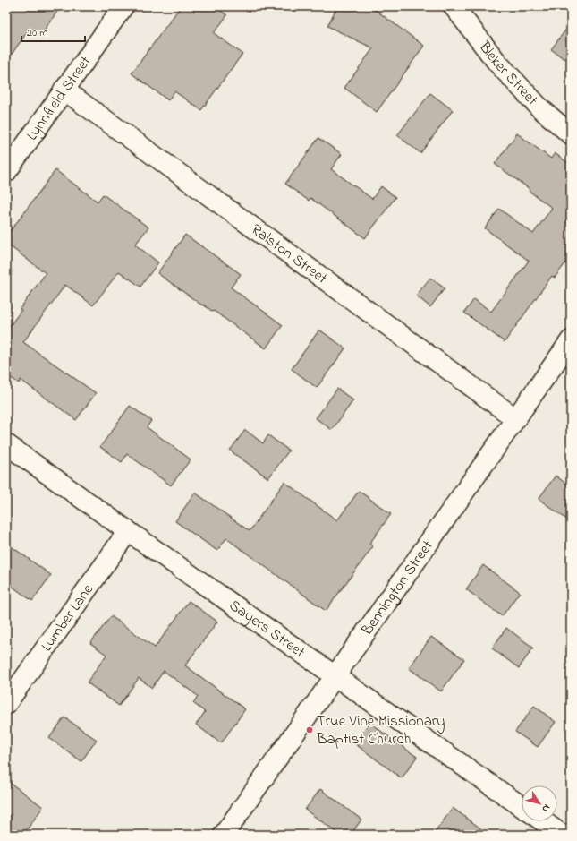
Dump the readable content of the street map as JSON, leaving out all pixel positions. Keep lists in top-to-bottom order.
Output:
{
  "streets": {
    "street": [
      "Bleker Street",
      "Lynnfield Street",
      "Ralston Street",
      "Bennington Street",
      "Lumber Lane",
      "Sayers Street"
    ]
  },
  "crossings": [
    ["Lynnfield Street", "Ralston Street"],
    ["Ralston Street", "Bennington Street"],
    ["Bennington Street", "Sayers Street"],
    ["Lumber Lane", "Sayers Street"]
  ],
  "places": ["True Vine Missionary Baptist Church"],
  "scale_bar": "20 m",
  "north": "bottom right"
}
